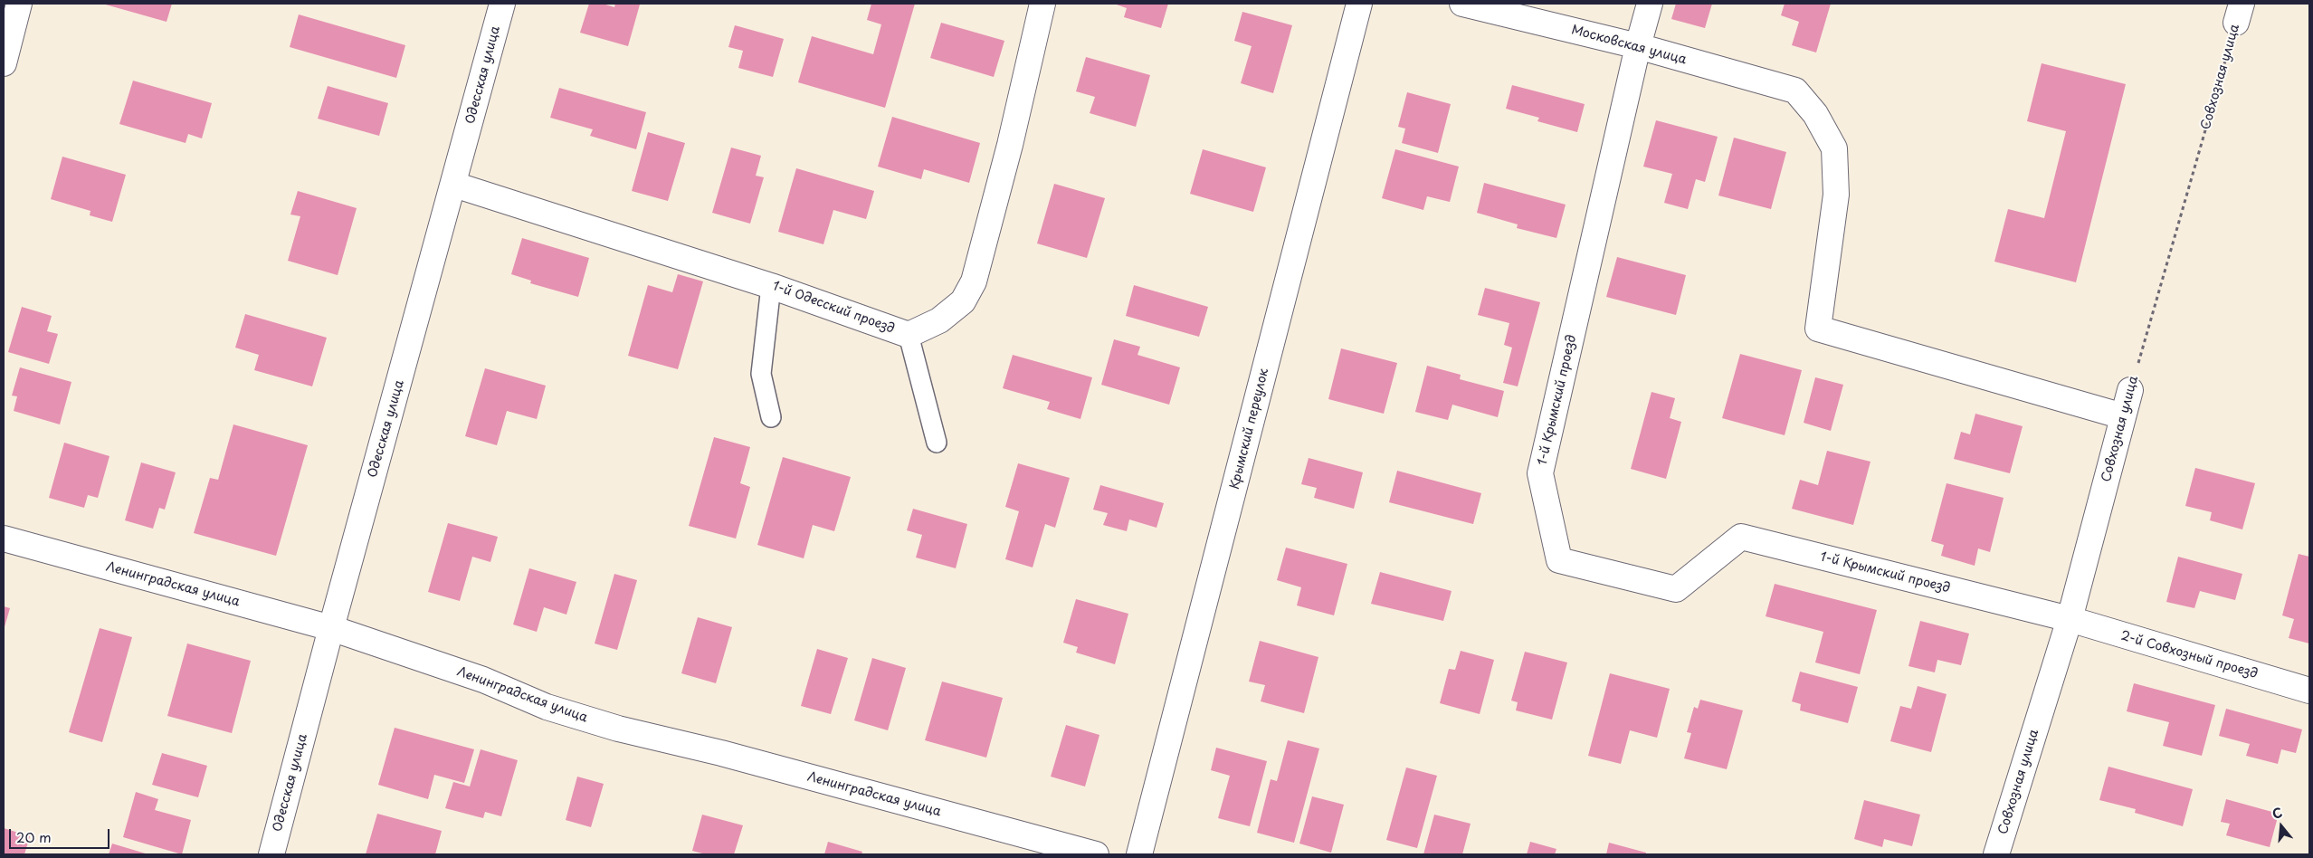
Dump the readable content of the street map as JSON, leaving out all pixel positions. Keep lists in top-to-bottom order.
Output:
{
  "streets": {
    "street": [
      "Московская улица",
      "Одесская улица",
      "Совхозная улица",
      "1-й Одесский проезд",
      "1-й Крымский проезд",
      "Крымский переулок",
      "Ленинградская улица",
      "2-й Совхозный проезд"
    ]
  },
  "crossings": [
    ["Московская улица", "Совхозная улица"],
    ["Московская улица", "1-й Крымский проезд"],
    ["Одесская улица", "1-й Одесский проезд"],
    ["Одесская улица", "Ленинградская улица"],
    ["Совхозная улица", "1-й Крымский проезд"],
    ["Совхозная улица", "2-й Совхозный проезд"],
    ["1-й Крымский проезд", "2-й Совхозный проезд"]
  ],
  "scale_bar": "20 m",
  "north": "top"
}
